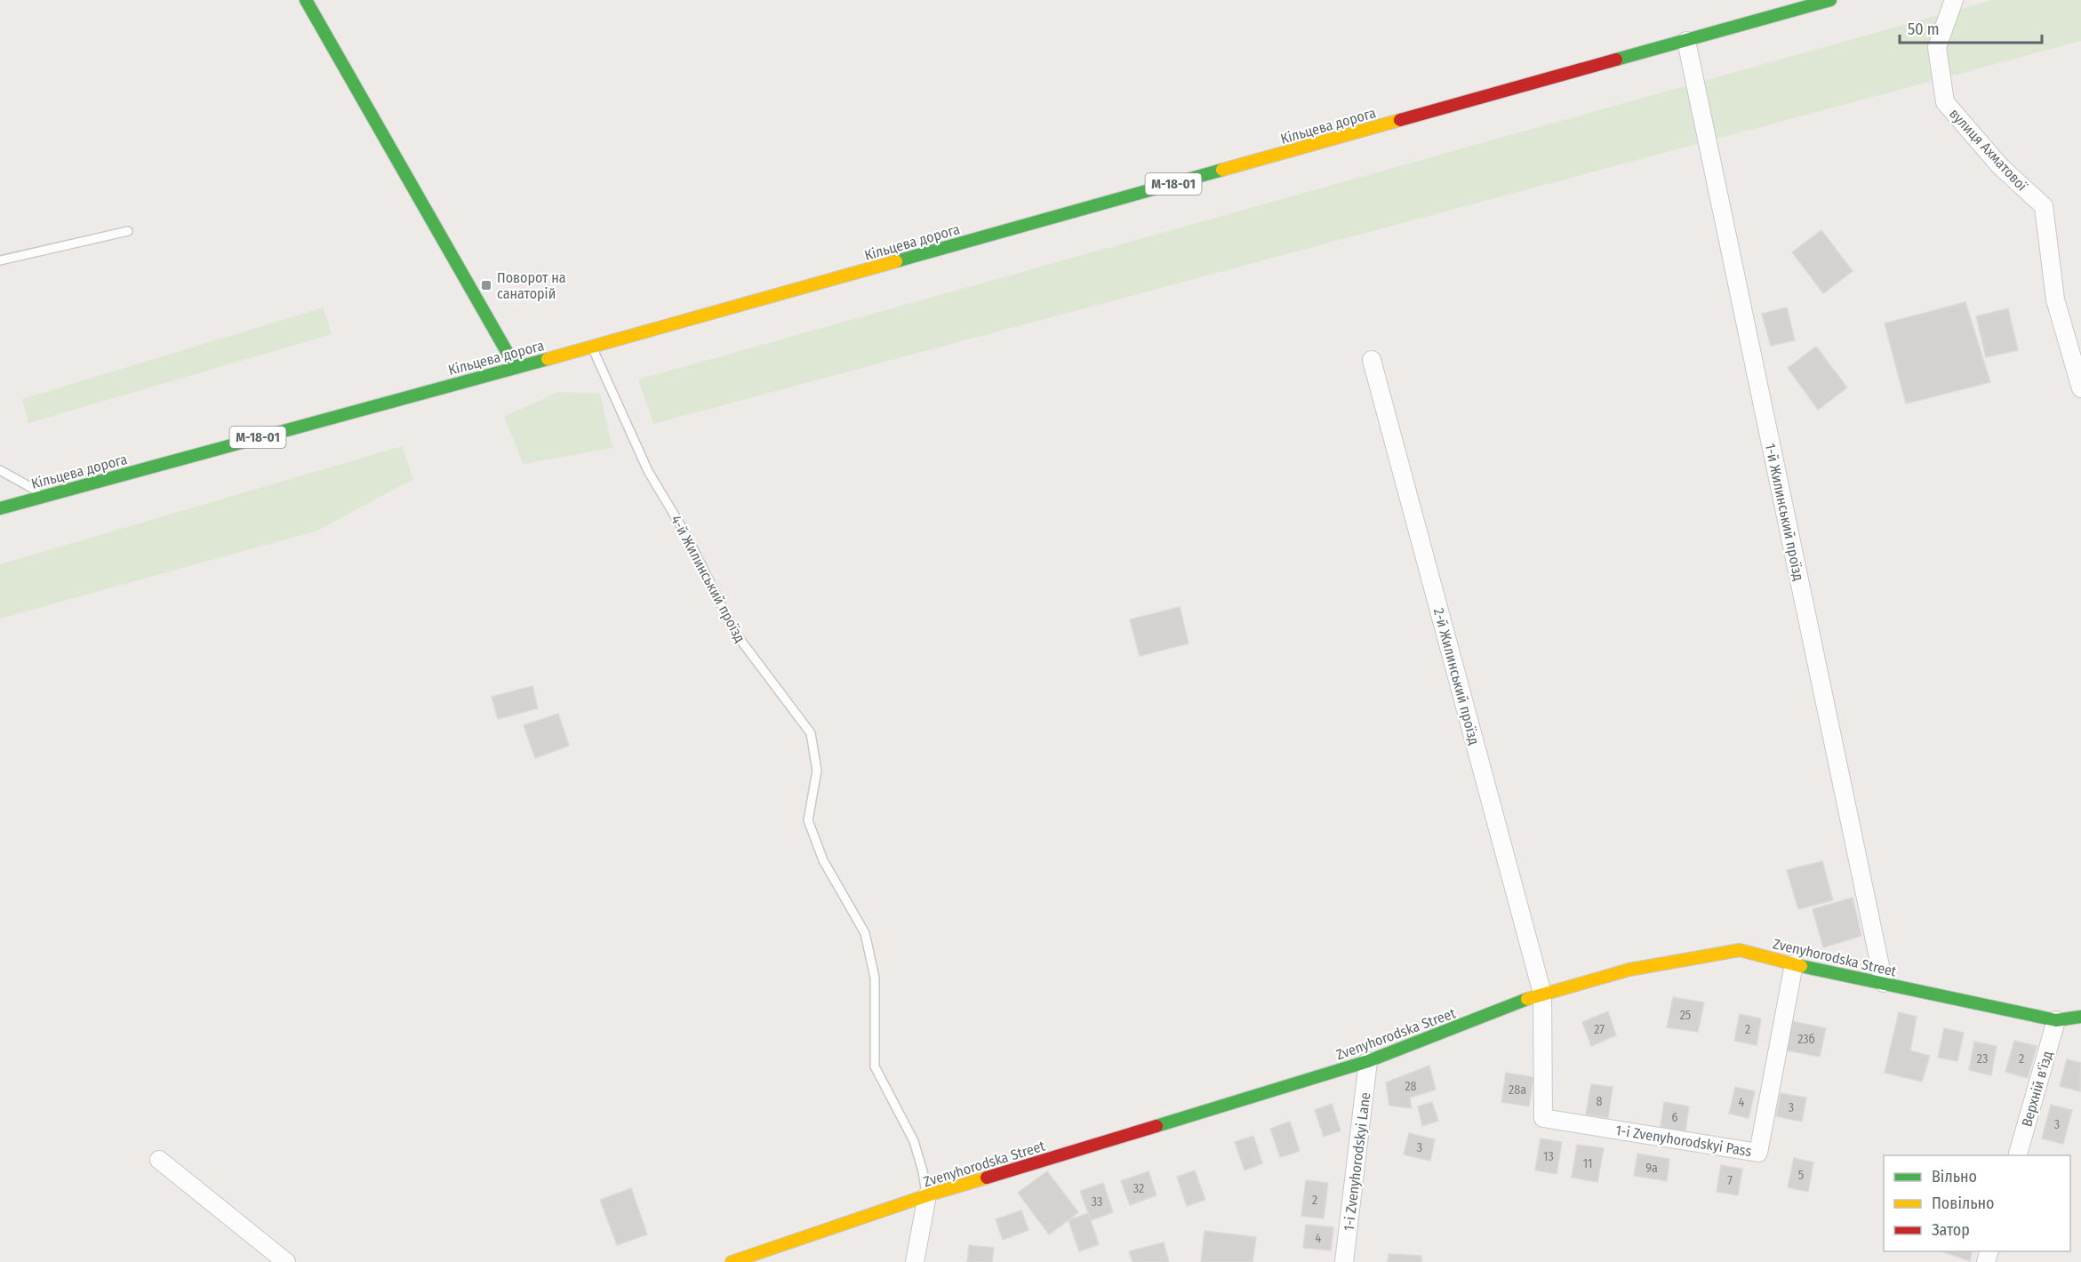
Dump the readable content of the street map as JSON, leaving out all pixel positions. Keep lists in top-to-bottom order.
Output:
{
  "streets": {
    "main road": ["Кільцева дорога", "М-18-01", "Zvenyhorodska Street"],
    "street": [
      "вулиця Ахматової",
      "1-й Жилинський проїзд",
      "2-й Жилинський проїзд",
      "Верхній в'їзд",
      "1-i Zvenyhorodskyi Pass",
      "1-i Zvenyhorodskyi Lane"
    ],
    "lane": ["4-й Жилинський проїзд"]
  },
  "crossings": [
    ["Кільцева дорога", "1-й Жилинський проїзд"],
    ["Кільцева дорога", "4-й Жилинський проїзд"],
    ["1-й Жилинський проїзд", "Zvenyhorodska Street"],
    ["4-й Жилинський проїзд", "Zvenyhorodska Street"],
    ["2-й Жилинський проїзд", "Zvenyhorodska Street"],
    ["2-й Жилинський проїзд", "1-i Zvenyhorodskyi Pass"],
    ["Zvenyhorodska Street", "Верхній в'їзд"],
    ["Zvenyhorodska Street", "1-i Zvenyhorodskyi Pass"],
    ["Zvenyhorodska Street", "1-i Zvenyhorodskyi Lane"]
  ],
  "places": {
    "transit": ["Поворот на санаторій"]
  },
  "house_numbers": [
    "25",
    "27",
    "2",
    "23б",
    "23",
    "2",
    "28",
    "28а",
    "8",
    "4",
    "3",
    "6",
    "3",
    "3",
    "13",
    "11",
    "9а",
    "5",
    "7",
    "32",
    "2",
    "33",
    "4"
  ],
  "legend": ["Вільно", "Повільно", "Затор"],
  "scale_bar": "50 m"
}
